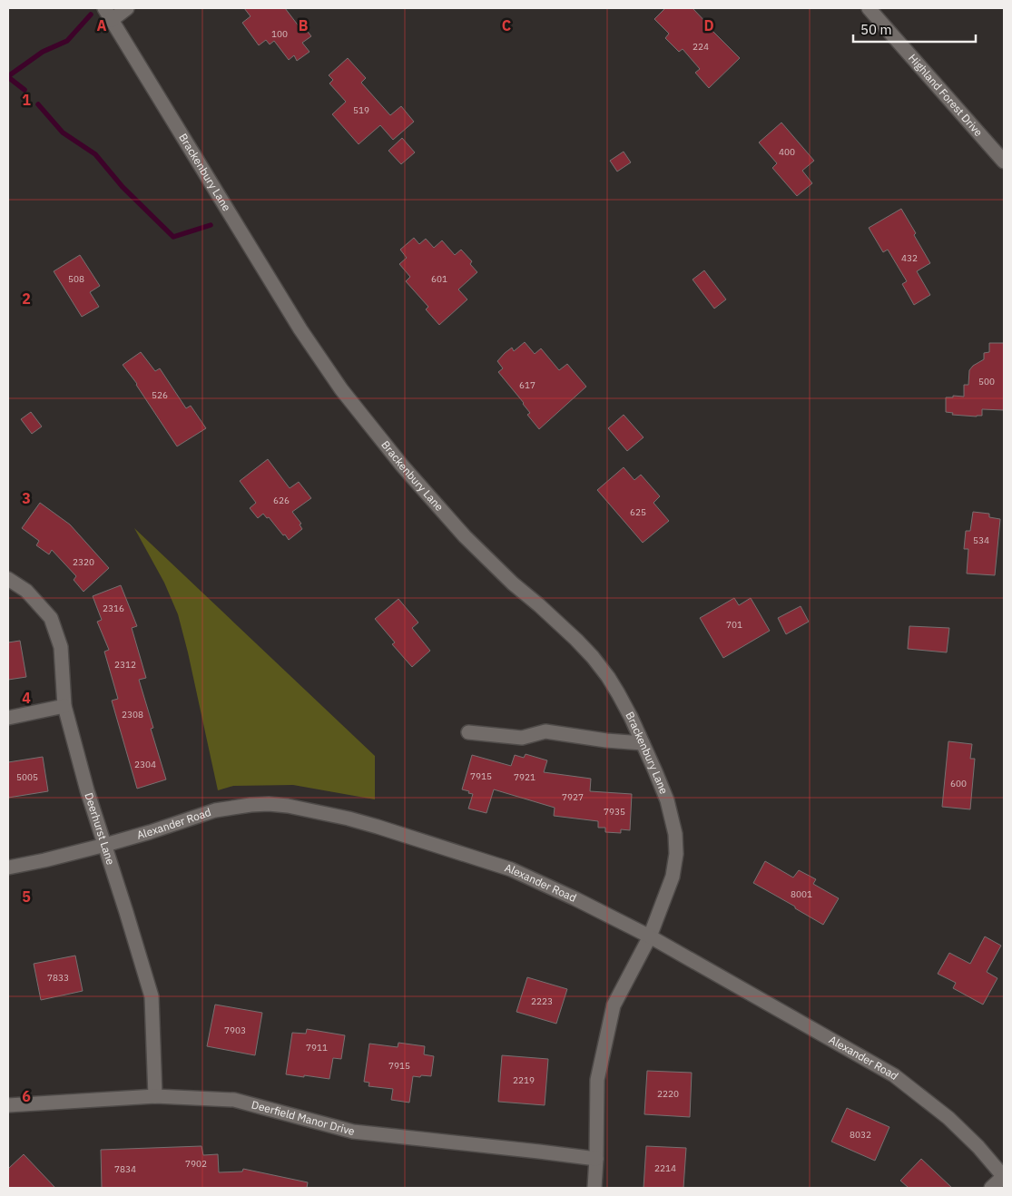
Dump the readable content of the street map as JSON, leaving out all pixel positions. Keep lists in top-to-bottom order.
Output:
{
  "streets": {
    "street": [
      "Highland Forest Drive",
      "Brackenbury Lane",
      "Alexander Road",
      "Deerhurst Lane",
      "Deerfield Manor Drive"
    ]
  },
  "crossings": [
    ["Brackenbury Lane", "Alexander Road"],
    ["Brackenbury Lane", "Deerfield Manor Drive"],
    ["Alexander Road", "Deerhurst Lane"],
    ["Deerhurst Lane", "Deerfield Manor Drive"]
  ],
  "house_numbers": [
    "100",
    "224",
    "519",
    "400",
    "432",
    "508",
    "601",
    "500",
    "617",
    "526",
    "626",
    "625",
    "534",
    "2320",
    "2316",
    "701",
    "2312",
    "2308",
    "2304",
    "7915",
    "5005",
    "7921",
    "600",
    "7927",
    "7935",
    "8001",
    "7833",
    "2223",
    "7903",
    "7911",
    "7915",
    "2219",
    "2220",
    "8032",
    "7902",
    "2214",
    "7834"
  ],
  "scale_bar": "50 m",
  "grid": {
    "columns": [
      "A",
      "B",
      "C",
      "D"
    ],
    "rows": [
      "1",
      "2",
      "3",
      "4",
      "5",
      "6"
    ]
  }
}
